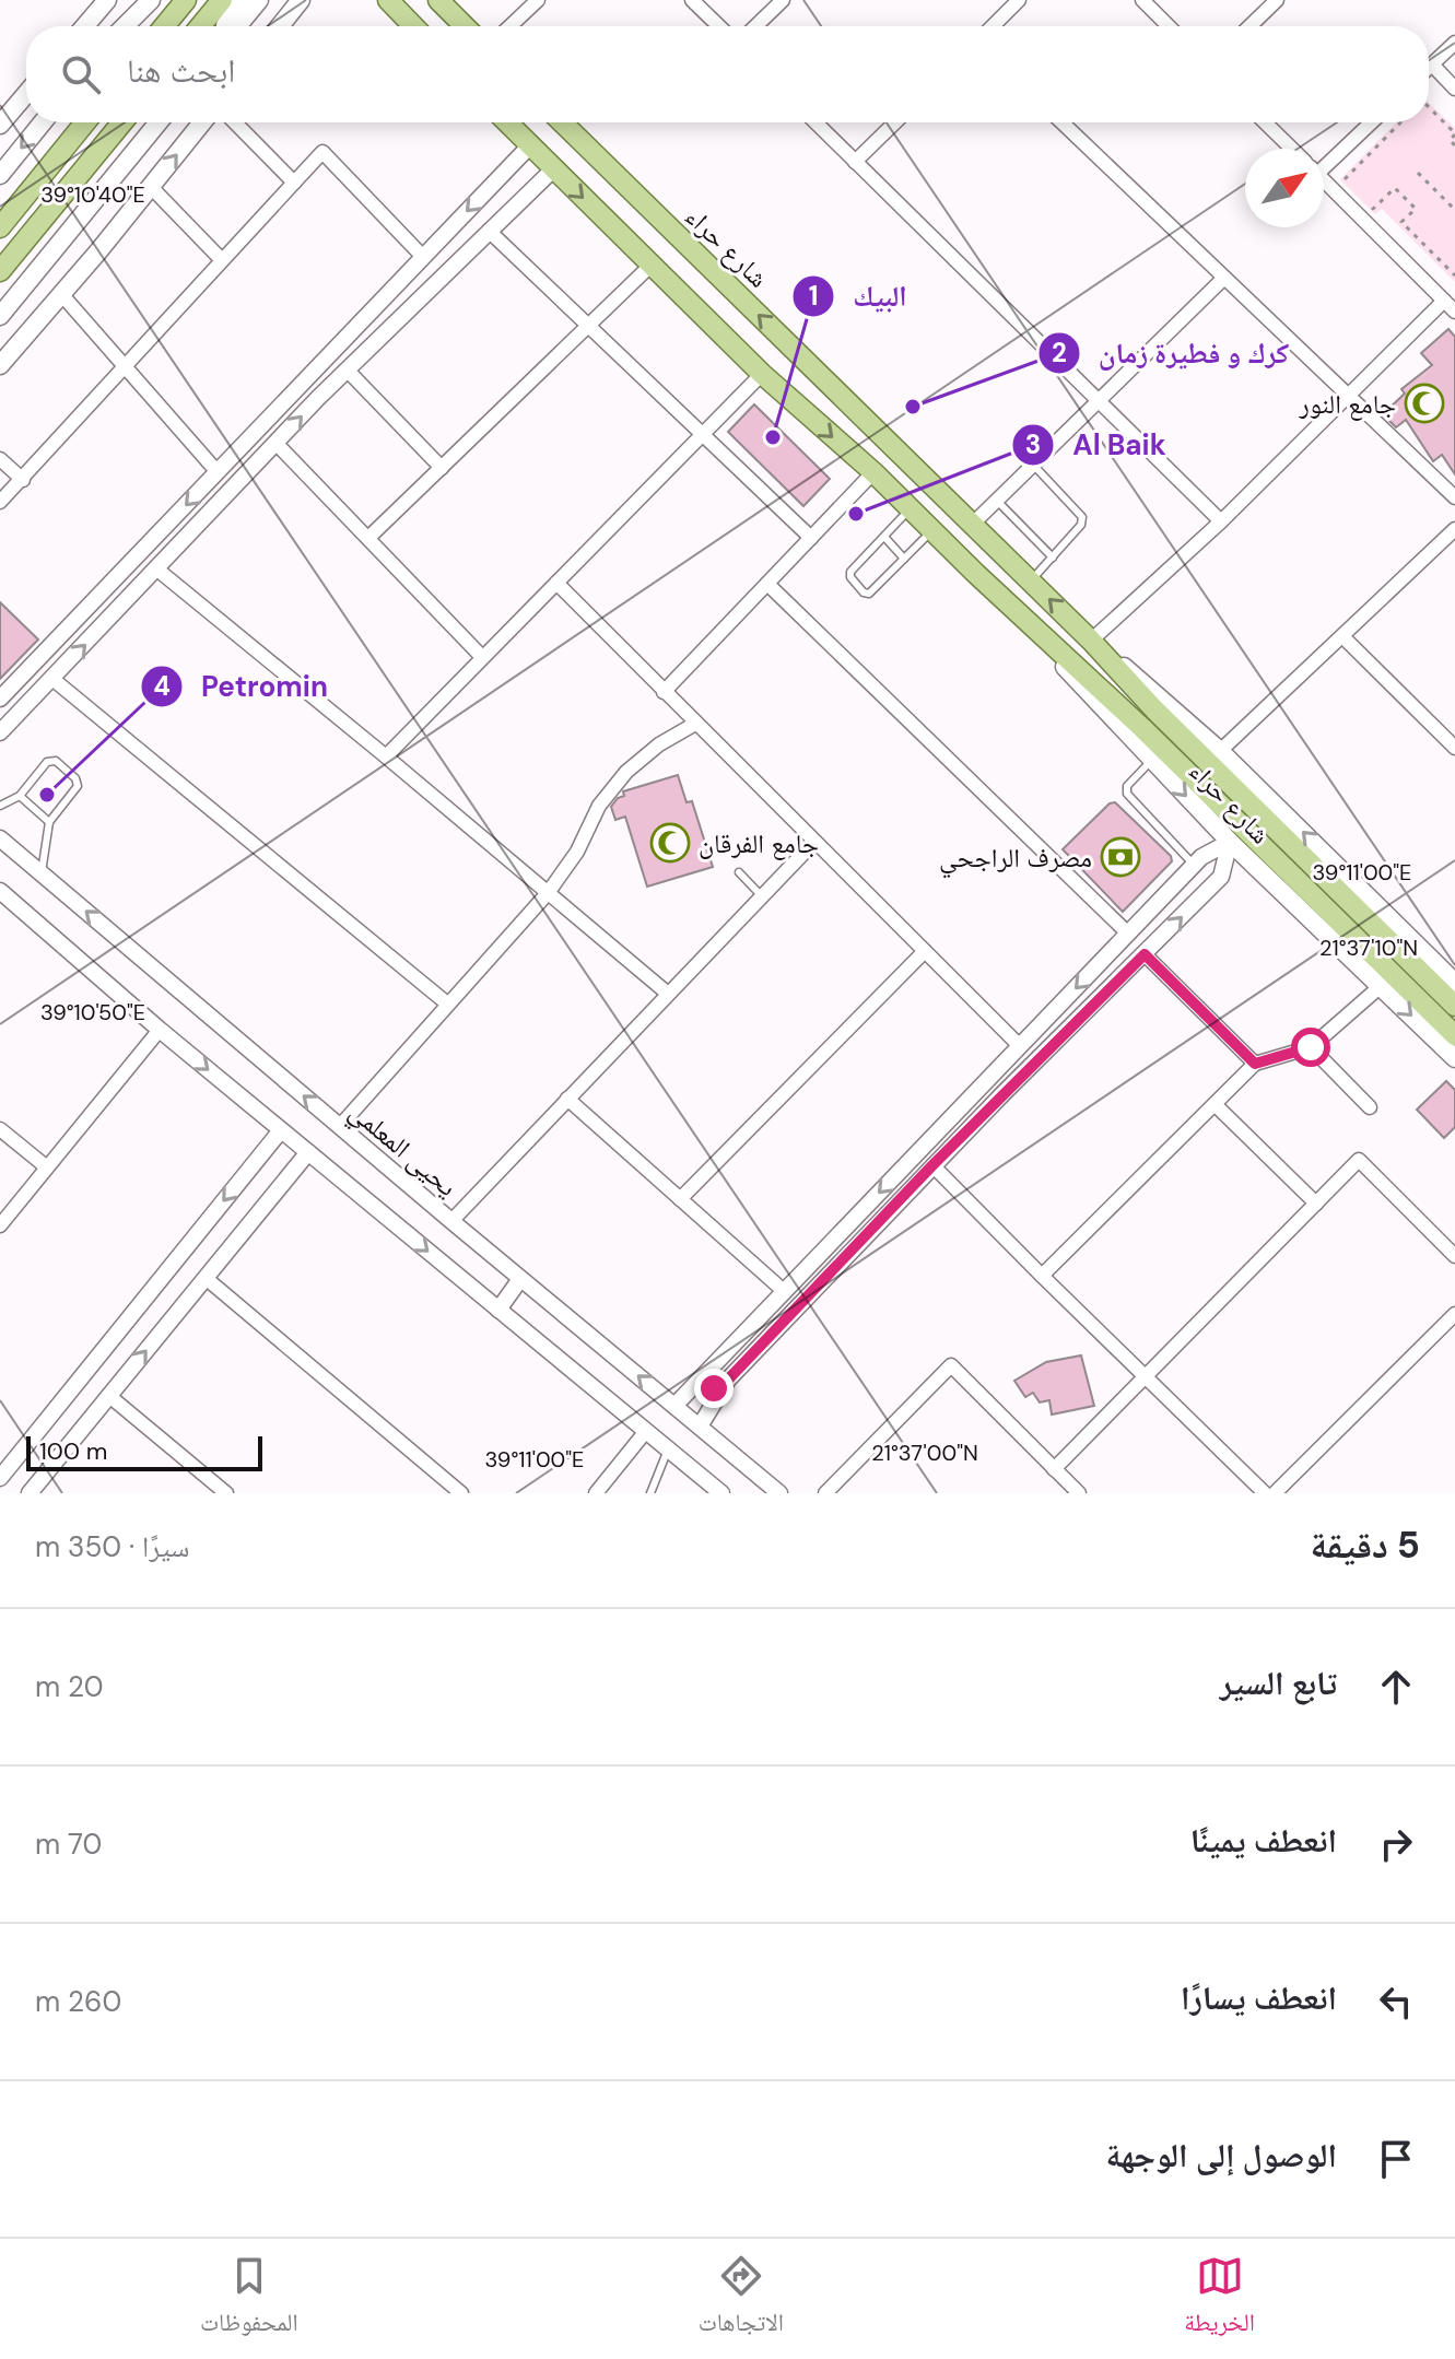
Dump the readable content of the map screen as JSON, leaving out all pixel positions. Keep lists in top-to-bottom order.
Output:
{
  "streets": {
    "main road": ["شارع حراء"],
    "street": ["يحيى المعلمي"]
  },
  "places": {
    "mosque": ["جامع النور", "جامع الفرقان"],
    "other": [
      "كرك و فطيرة زمان",
      "البيك",
      "Al Baik",
      "Petromin"
    ],
    "bank": ["مصرف الراجحي"]
  },
  "scale_bar": "100 m",
  "north": "top right",
  "page": {
    "search": "ابحث هنا",
    "scale": "100 m",
    "heading": ["5 دقيقة", "سيرًا · 350 m"],
    "list": [
      ["تابع السير", "20 m"],
      ["انعطف يمينًا", "70 m"],
      ["انعطف يسارًا", "260 m"],
      "الوصول إلى الوجهة"
    ],
    "nav": ["الخريطة", "الاتجاهات", "المحفوظات"]
  },
  "coordinates": [
    "39°10'40\"E",
    "39°11'00\"E",
    "21°37'10\"N",
    "39°10'50\"E",
    "21°37'00\"N"
  ]
}
